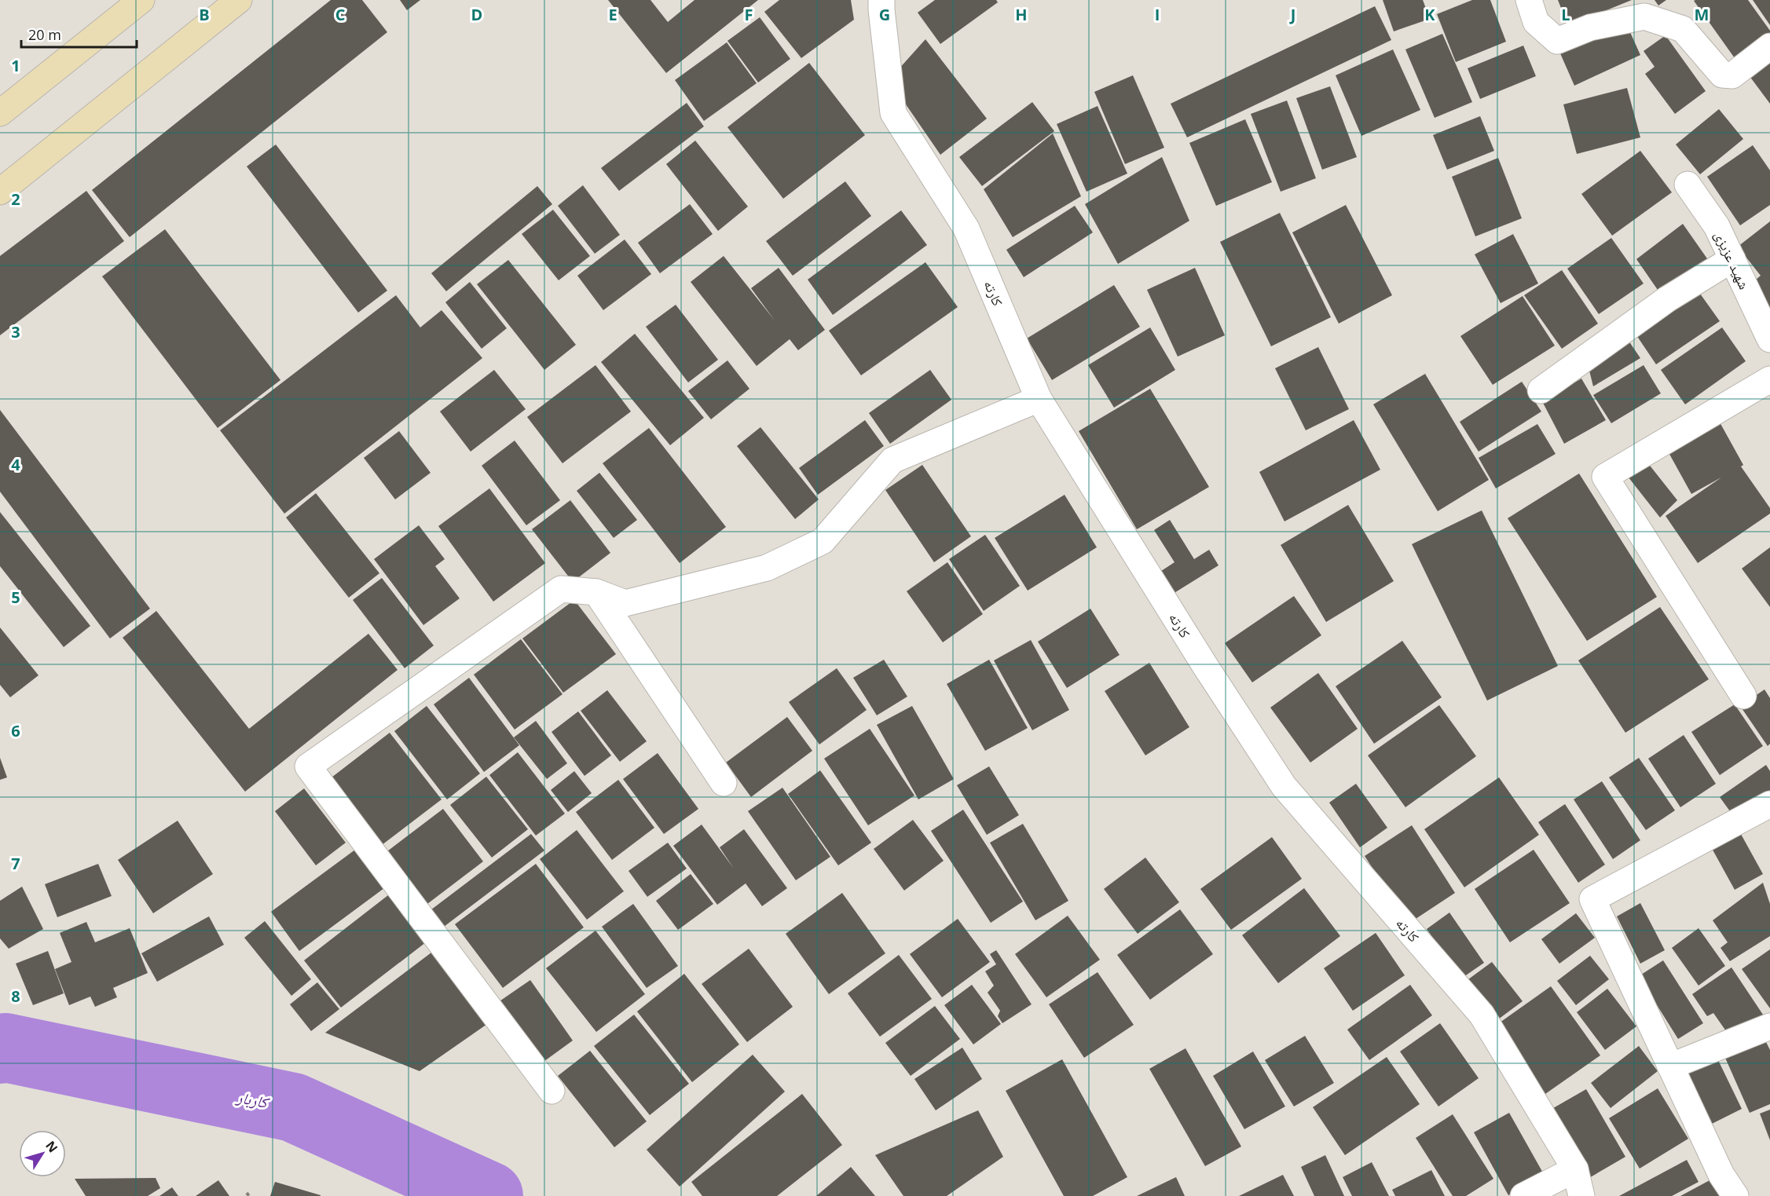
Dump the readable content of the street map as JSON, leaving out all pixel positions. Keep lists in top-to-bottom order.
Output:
{
  "streets": {
    "street": ["شهید عزیزی", "کارته"]
  },
  "water": ["کاربار"],
  "scale_bar": "20 m",
  "north": "top right",
  "grid": {
    "columns": [
      "B",
      "C",
      "D",
      "E",
      "F",
      "G",
      "H",
      "I",
      "J",
      "K",
      "L",
      "M"
    ],
    "rows": [
      "1",
      "2",
      "3",
      "4",
      "5",
      "6",
      "7",
      "8"
    ]
  }
}
